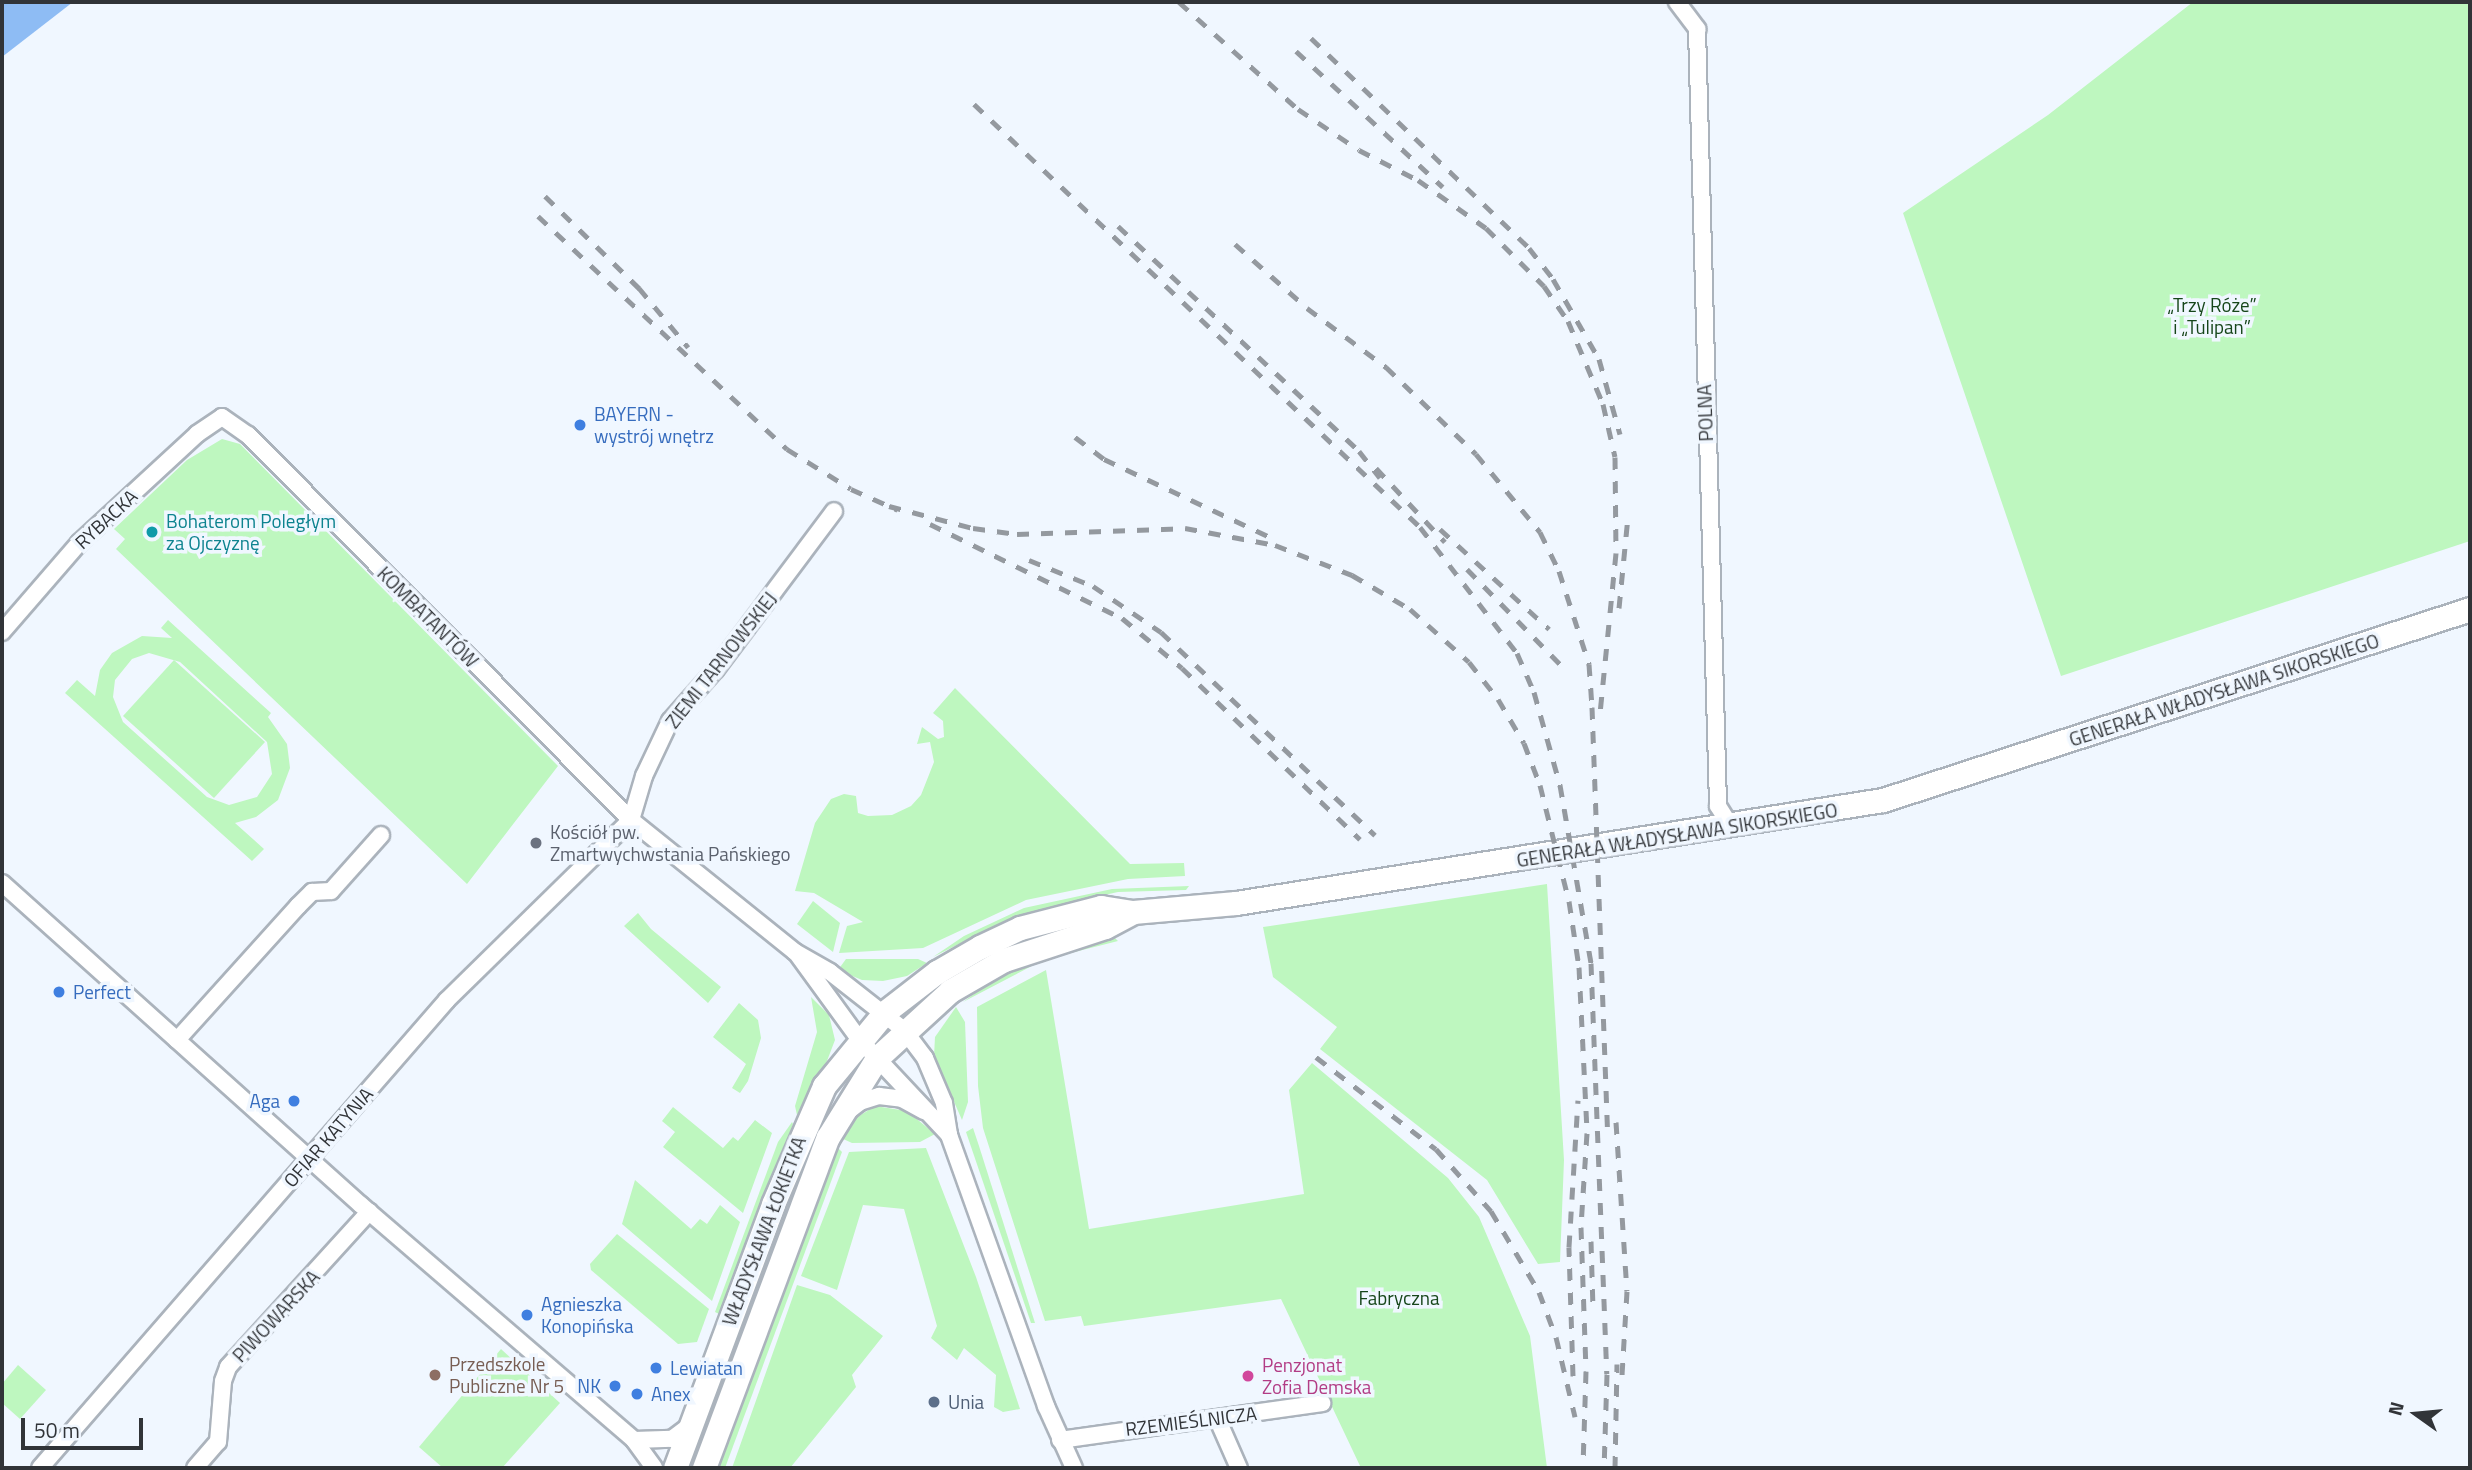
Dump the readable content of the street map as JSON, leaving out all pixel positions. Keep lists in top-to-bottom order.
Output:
{
  "streets": {
    "main road": ["GENERAŁA WŁADYSŁAWA SIKORSKIEGO", "WŁADYSŁAWA ŁOKIETKA"],
    "street": [
      "POLNA",
      "RYBACKA",
      "KOMBATANTÓW",
      "ZIEMI TARNOWSKIEJ",
      "OFIAR KATYNIA",
      "PIWOWARSKA",
      "RZEMIEŚLNICZA"
    ]
  },
  "crossings": [
    ["POLNA", "GENERAŁA WŁADYSŁAWA SIKORSKIEGO"],
    ["RYBACKA", "KOMBATANTÓW"],
    ["KOMBATANTÓW", "ZIEMI TARNOWSKIEJ"],
    ["KOMBATANTÓW", "GENERAŁA WŁADYSŁAWA SIKORSKIEGO"],
    ["KOMBATANTÓW", "OFIAR KATYNIA"],
    ["KOMBATANTÓW", "WŁADYSŁAWA ŁOKIETKA"],
    ["ZIEMI TARNOWSKIEJ", "OFIAR KATYNIA"],
    ["GENERAŁA WŁADYSŁAWA SIKORSKIEGO", "WŁADYSŁAWA ŁOKIETKA"]
  ],
  "parks": ["„Trzy Róże” i „Tulipan”", "Fabryczna"],
  "places": [
    "BAYERN - wystrój wnętrz",
    "Bohaterom Poległym za Ojczyznę",
    "Kościół pw. Zmartwychwstania Pańskiego",
    "Perfect",
    "Aga",
    "Agnieszka Konopińska",
    "Lewiatan",
    "Przedszkole Publiczne Nr 5",
    "Penzjonat Zofia Demska",
    "NK",
    "Anex",
    "Unia"
  ],
  "scale_bar": "50 m",
  "north": "left"
}
